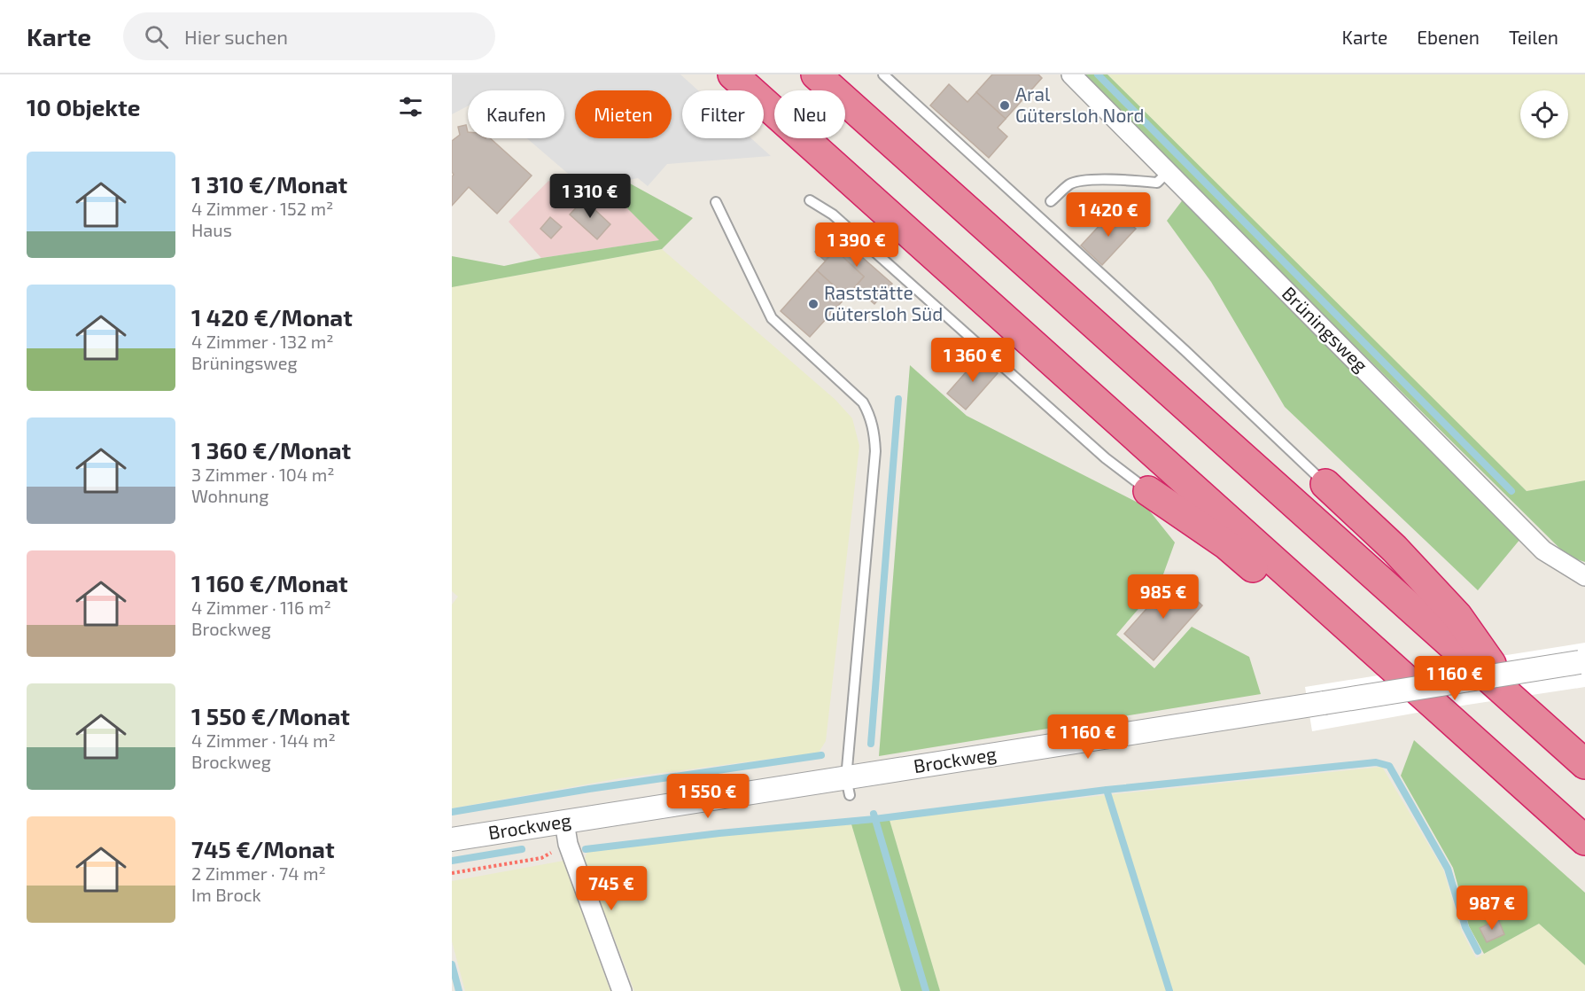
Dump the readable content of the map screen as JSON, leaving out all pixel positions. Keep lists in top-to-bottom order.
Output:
{
  "streets": {
    "street": ["Brüningsweg", "Brockweg"]
  },
  "places": ["Aral Gütersloh Nord", "Raststätte Gütersloh Süd"],
  "page": {
    "header": "Karte",
    "search": "Hier suchen",
    "nav": ["Karte", "Ebenen", "Teilen"],
    "heading": "10 Objekte",
    "chip": [
      "Kaufen",
      "Mieten",
      "Filter",
      "Neu"
    ],
    "list": [
      {
        "name": "1 310 €/Monat",
        "note": "4 Zimmer · 152 m² · Haus"
      },
      {
        "name": "1 420 €/Monat",
        "note": "4 Zimmer · 132 m² · Brüningsweg"
      },
      {
        "name": "1 360 €/Monat",
        "note": "3 Zimmer · 104 m² · Wohnung"
      },
      {
        "name": "1 160 €/Monat",
        "note": "4 Zimmer · 116 m² · Brockweg"
      },
      {
        "name": "1 550 €/Monat",
        "note": "4 Zimmer · 144 m² · Brockweg"
      },
      {
        "name": "745 €/Monat",
        "note": "2 Zimmer · 74 m² · Im Brock"
      }
    ],
    "price": [
      "1 310 €",
      "1 420 €",
      "1 390 €",
      "1 360 €",
      "985 €",
      "1 160 €",
      "1 160 €",
      "1 550 €",
      "745 €",
      "987 €"
    ]
  }
}
